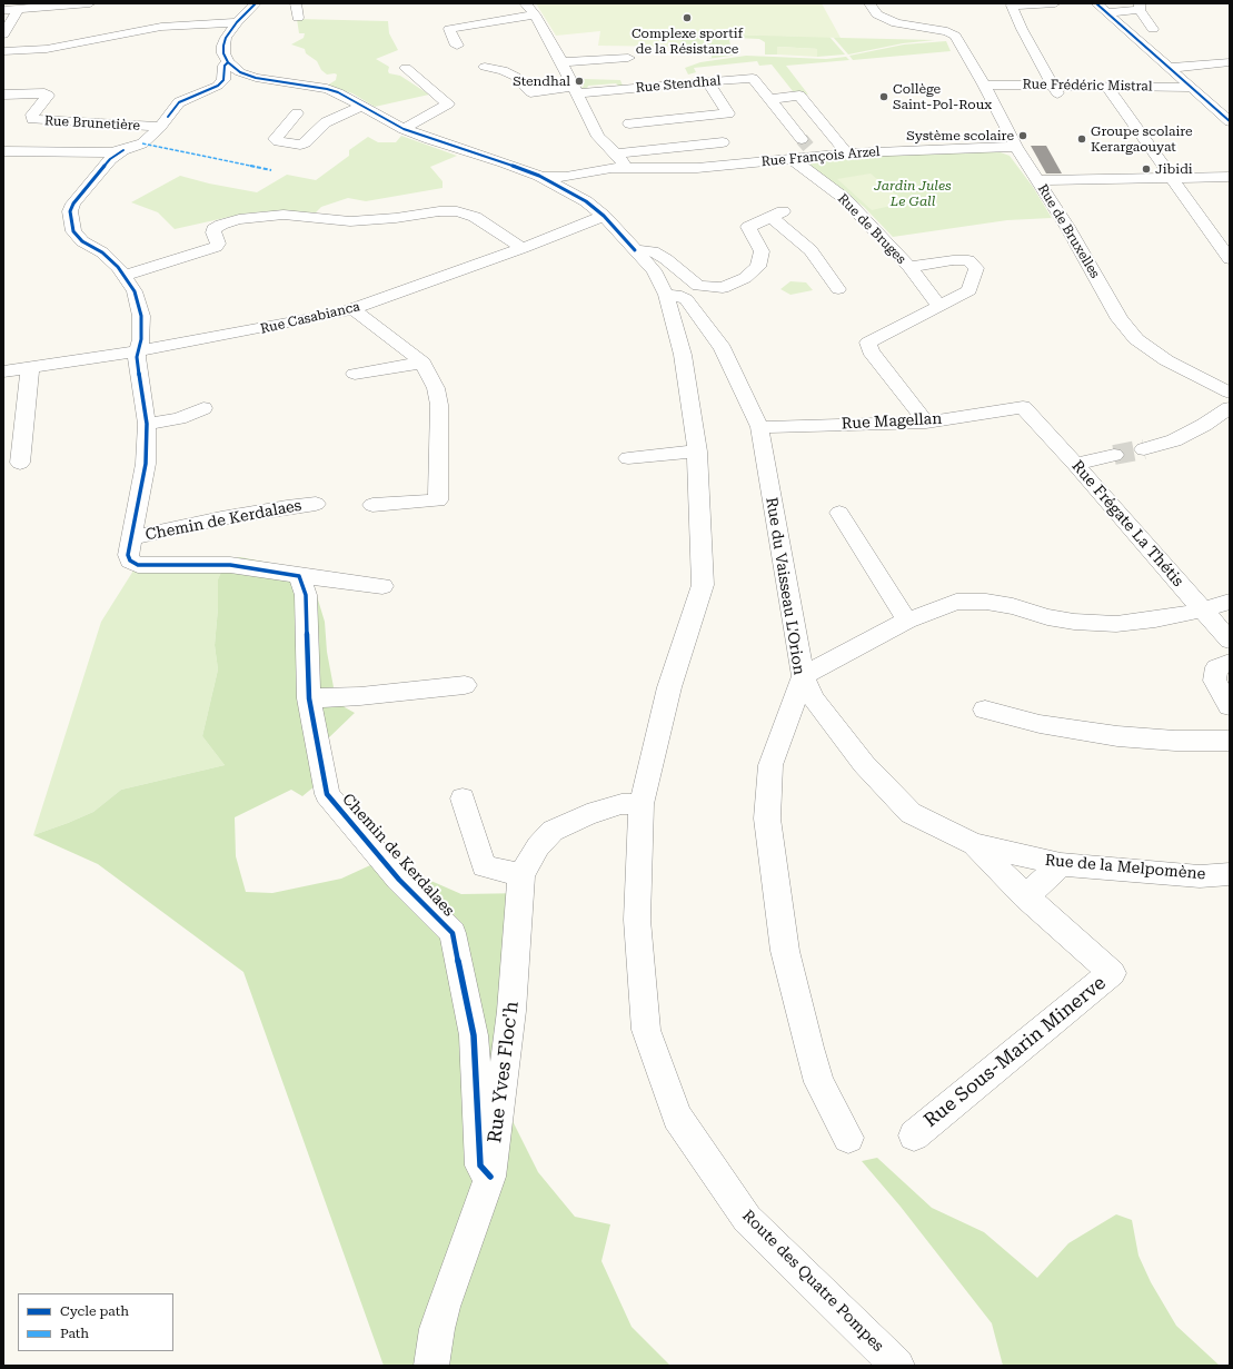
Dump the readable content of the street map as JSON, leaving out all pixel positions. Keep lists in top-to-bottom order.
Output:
{
  "streets": {
    "street": [
      "Rue Stendhal",
      "Rue Frédéric Mistral",
      "Rue Brunetière",
      "Rue François Arzel",
      "Rue de Bruges",
      "Rue de Bruxelles",
      "Rue Casabianca",
      "Rue Magellan",
      "Chemin de Kerdalaes",
      "Rue Frégate La Thétis",
      "Rue du Vaisseau L'Orion",
      "Rue de la Melpomène",
      "Rue Sous-Marin Minerve",
      "Rue Yves Floc'h",
      "Route des Quatre Pompes"
    ]
  },
  "crossings": [
    ["Rue Stendhal", "Rue François Arzel"],
    ["Rue Frédéric Mistral", "Rue de Bruxelles"],
    ["Rue François Arzel", "Rue de Bruges"],
    ["Rue François Arzel", "Rue de Bruxelles"],
    ["Rue François Arzel", "Route des Quatre Pompes"],
    ["Rue de Bruges", "Rue Magellan"],
    ["Rue Casabianca", "Chemin de Kerdalaes"],
    ["Rue Casabianca", "Route des Quatre Pompes"],
    ["Rue Magellan", "Rue Frégate La Thétis"],
    ["Rue Magellan", "Rue du Vaisseau L'Orion"],
    ["Chemin de Kerdalaes", "Rue Yves Floc'h"],
    ["Rue du Vaisseau L'Orion", "Rue de la Melpomène"],
    ["Rue du Vaisseau L'Orion", "Route des Quatre Pompes"],
    ["Rue de la Melpomène", "Rue Sous-Marin Minerve"],
    ["Rue Yves Floc'h", "Route des Quatre Pompes"]
  ],
  "parks": ["Jardin Jules Le Gall"],
  "places": [
    "Complexe sportif de la Résistance",
    "Stendhal",
    "Collège Saint-Pol-Roux",
    "Système scolaire",
    "Groupe scolaire Kerargaouyat",
    "Jibidi"
  ],
  "legend": ["Cycle path", "Path"]
}
